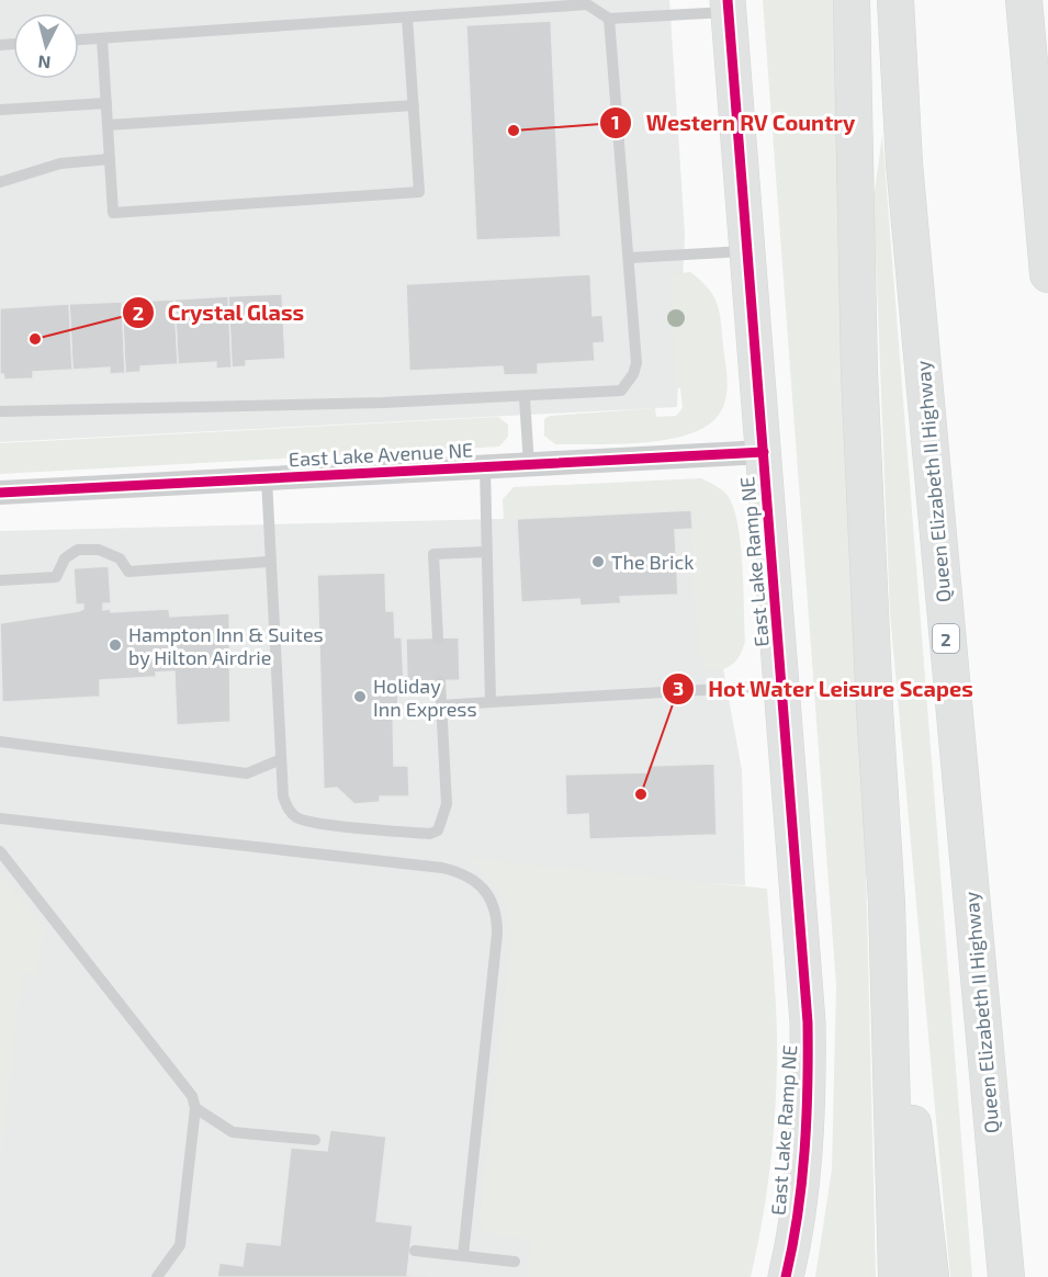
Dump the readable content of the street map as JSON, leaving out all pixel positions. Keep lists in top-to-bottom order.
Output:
{
  "streets": {
    "highway": ["Queen Elizabeth II Highway", "2"],
    "street": ["East Lake Avenue NE", "East Lake Ramp NE"]
  },
  "crossings": [
    ["East Lake Avenue NE", "East Lake Ramp NE"]
  ],
  "places": [
    "Western RV Country",
    "Crystal Glass",
    "The Brick",
    "Hampton Inn & Suites by Hilton Airdrie",
    "Holiday Inn Express",
    "Hot Water Leisure Scapes"
  ],
  "north": "bottom"
}
